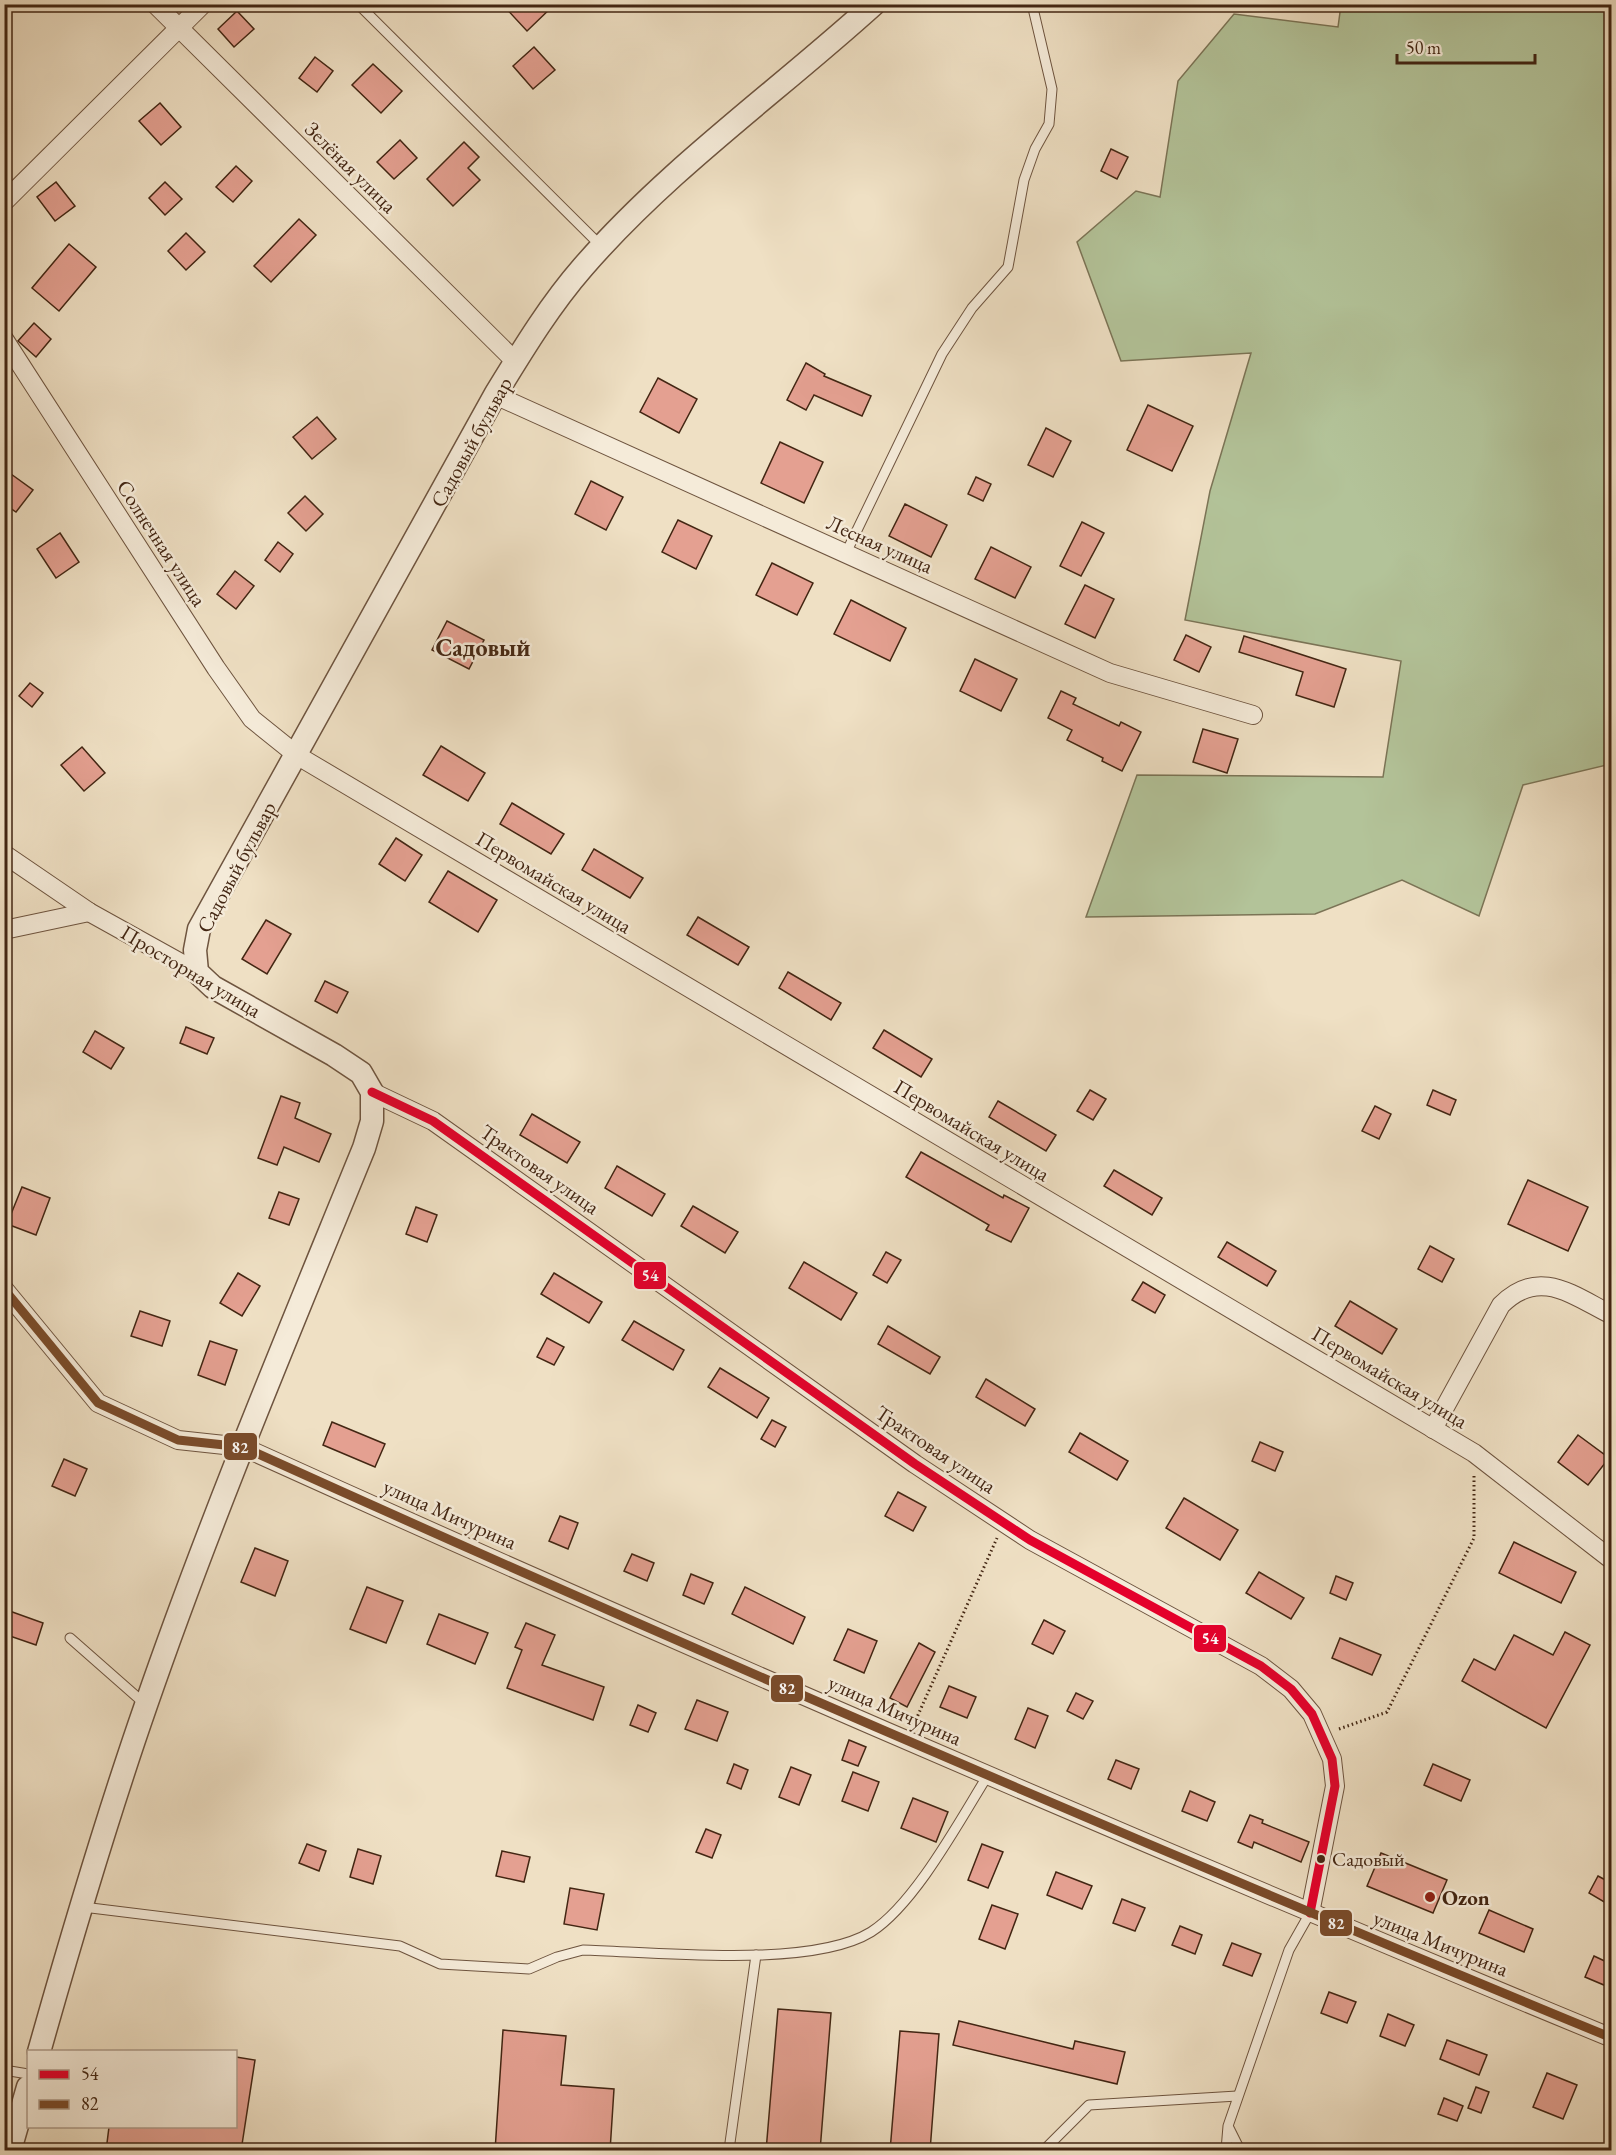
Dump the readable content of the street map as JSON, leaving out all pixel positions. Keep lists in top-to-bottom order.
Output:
{
  "streets": {
    "street": [
      "Зелёная улица",
      "Садовый бульвар",
      "Солнечная улица",
      "Лесная улица",
      "Первомайская улица",
      "Просторная улица",
      "Трактовая улица",
      "улица Мичурина"
    ]
  },
  "crossings": [
    ["Зелёная улица", "Садовый бульвар"],
    ["Садовый бульвар", "Солнечная улица"],
    ["Садовый бульвар", "Лесная улица"],
    ["Садовый бульвар", "Первомайская улица"],
    ["Садовый бульвар", "Просторная улица"],
    ["Солнечная улица", "Первомайская улица"],
    ["Просторная улица", "Трактовая улица"],
    ["Трактовая улица", "улица Мичурина"]
  ],
  "districts": ["Садовый"],
  "places": ["Садовый", "Ozon"],
  "lines": ["transit line 54", "transit line 82"],
  "legend": ["54", "82"],
  "scale_bar": "50 m"
}
